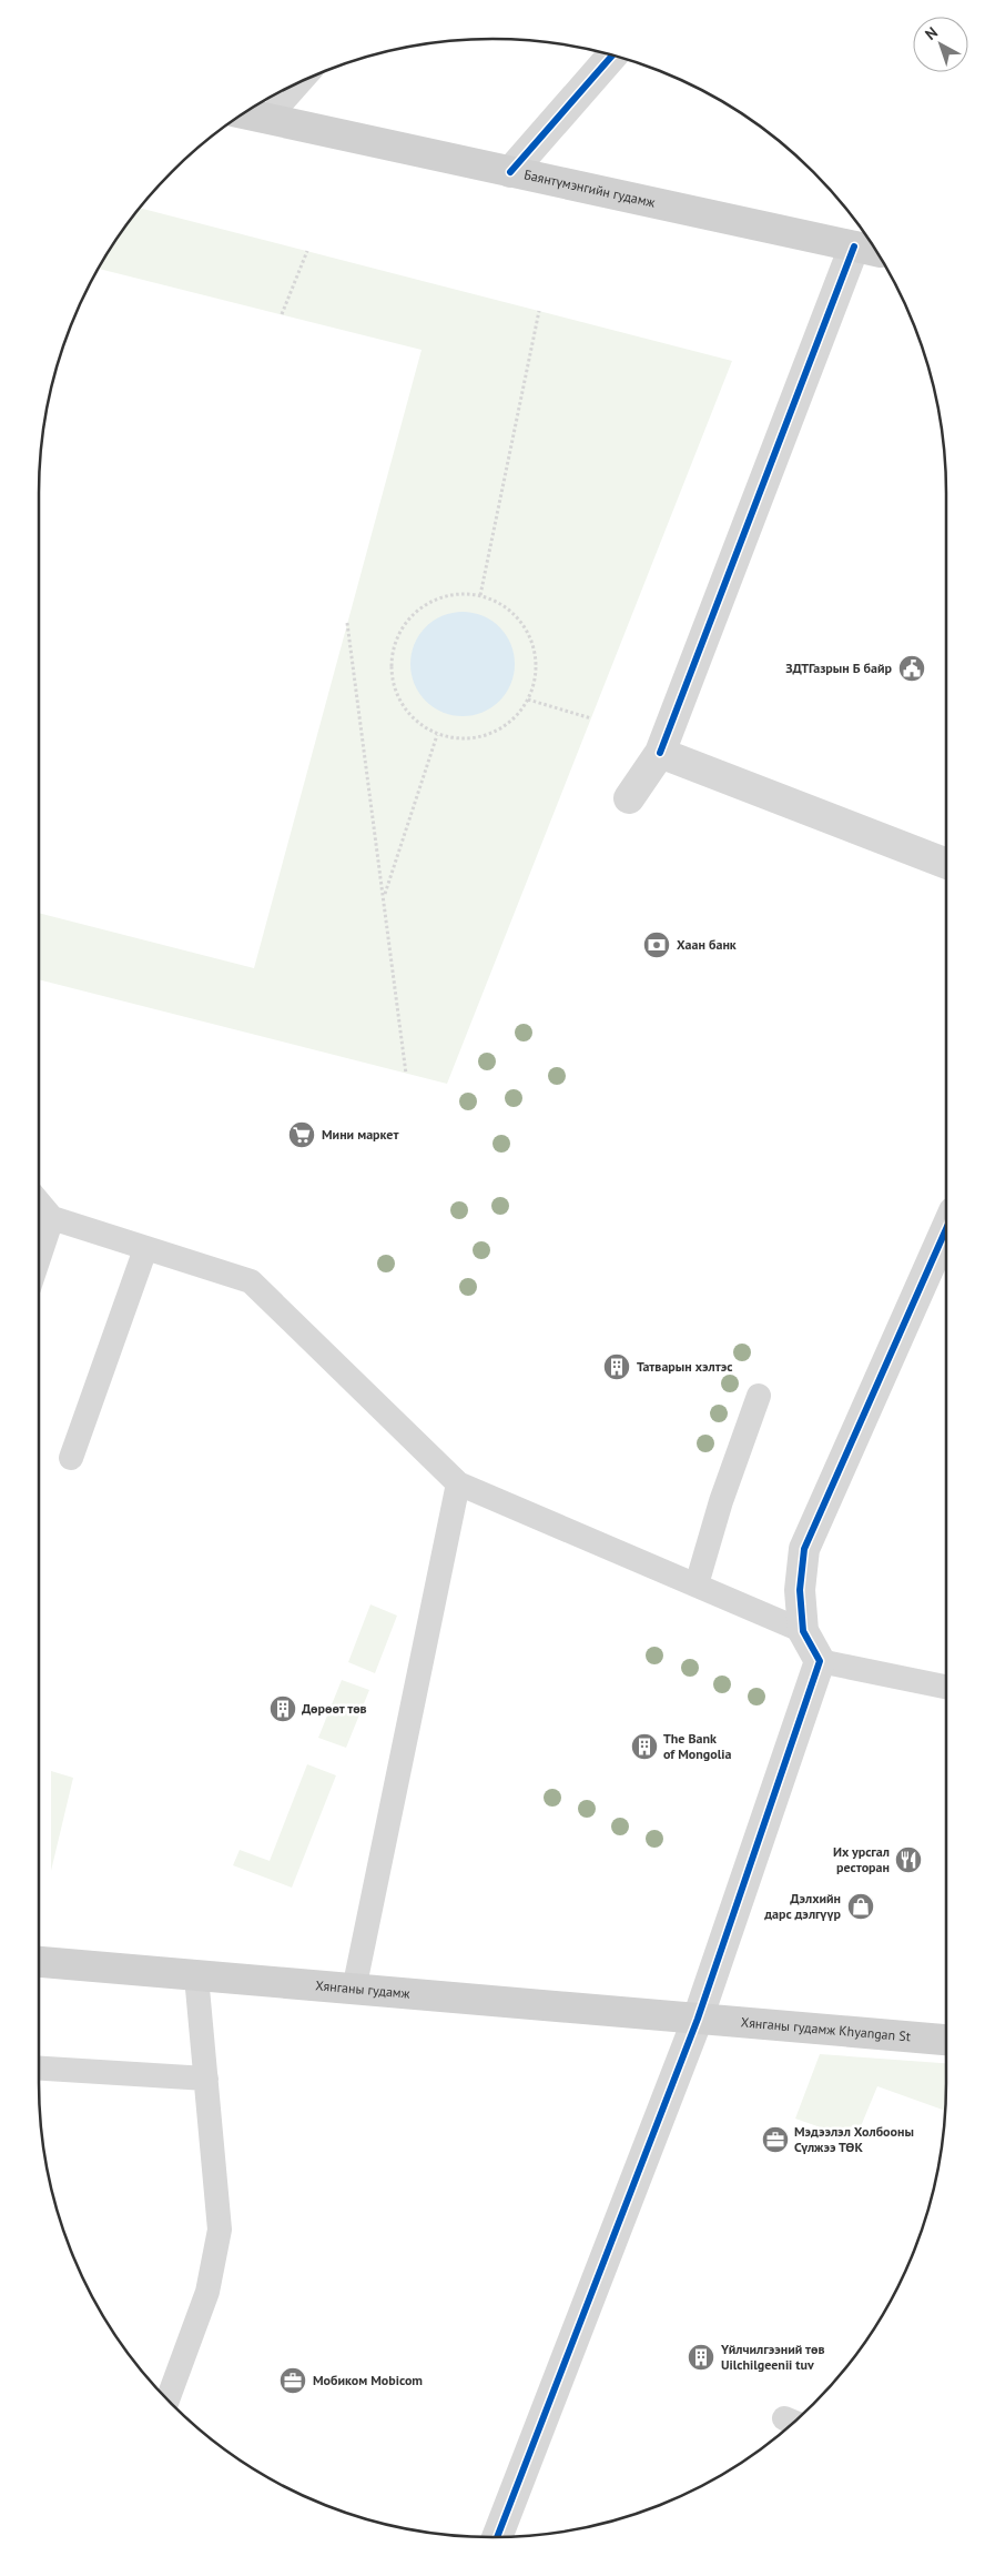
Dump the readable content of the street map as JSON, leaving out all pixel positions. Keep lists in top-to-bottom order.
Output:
{
  "streets": {
    "main road": ["Баянтүмэнгийн гудамж", "Хянганы гудамж", "Хянганы гудамж Khyangan St"]
  },
  "crossings": [
    ["Хянганы гудамж", "Хянганы гудамж Khyangan St"]
  ],
  "places": {
    "public building": ["ЗДТГазрын Б байр"],
    "bank": ["Хаан банк"],
    "supermarket": ["Мини маркет"],
    "building": [
      "Татварын хэлтэс",
      "Дөрөөт төв",
      "The Bank of Mongolia",
      "Үйлчилгээний төв Uilchilgeenii tuv"
    ],
    "restaurant": ["Их урсгал ресторан"],
    "shop": ["Дэлхийн дарс дэлгүүр"],
    "office": ["Мэдээлэл Холбооны Сүлжээ ТӨК", "Мобиком Mobicom"]
  },
  "north": "top left"
}
